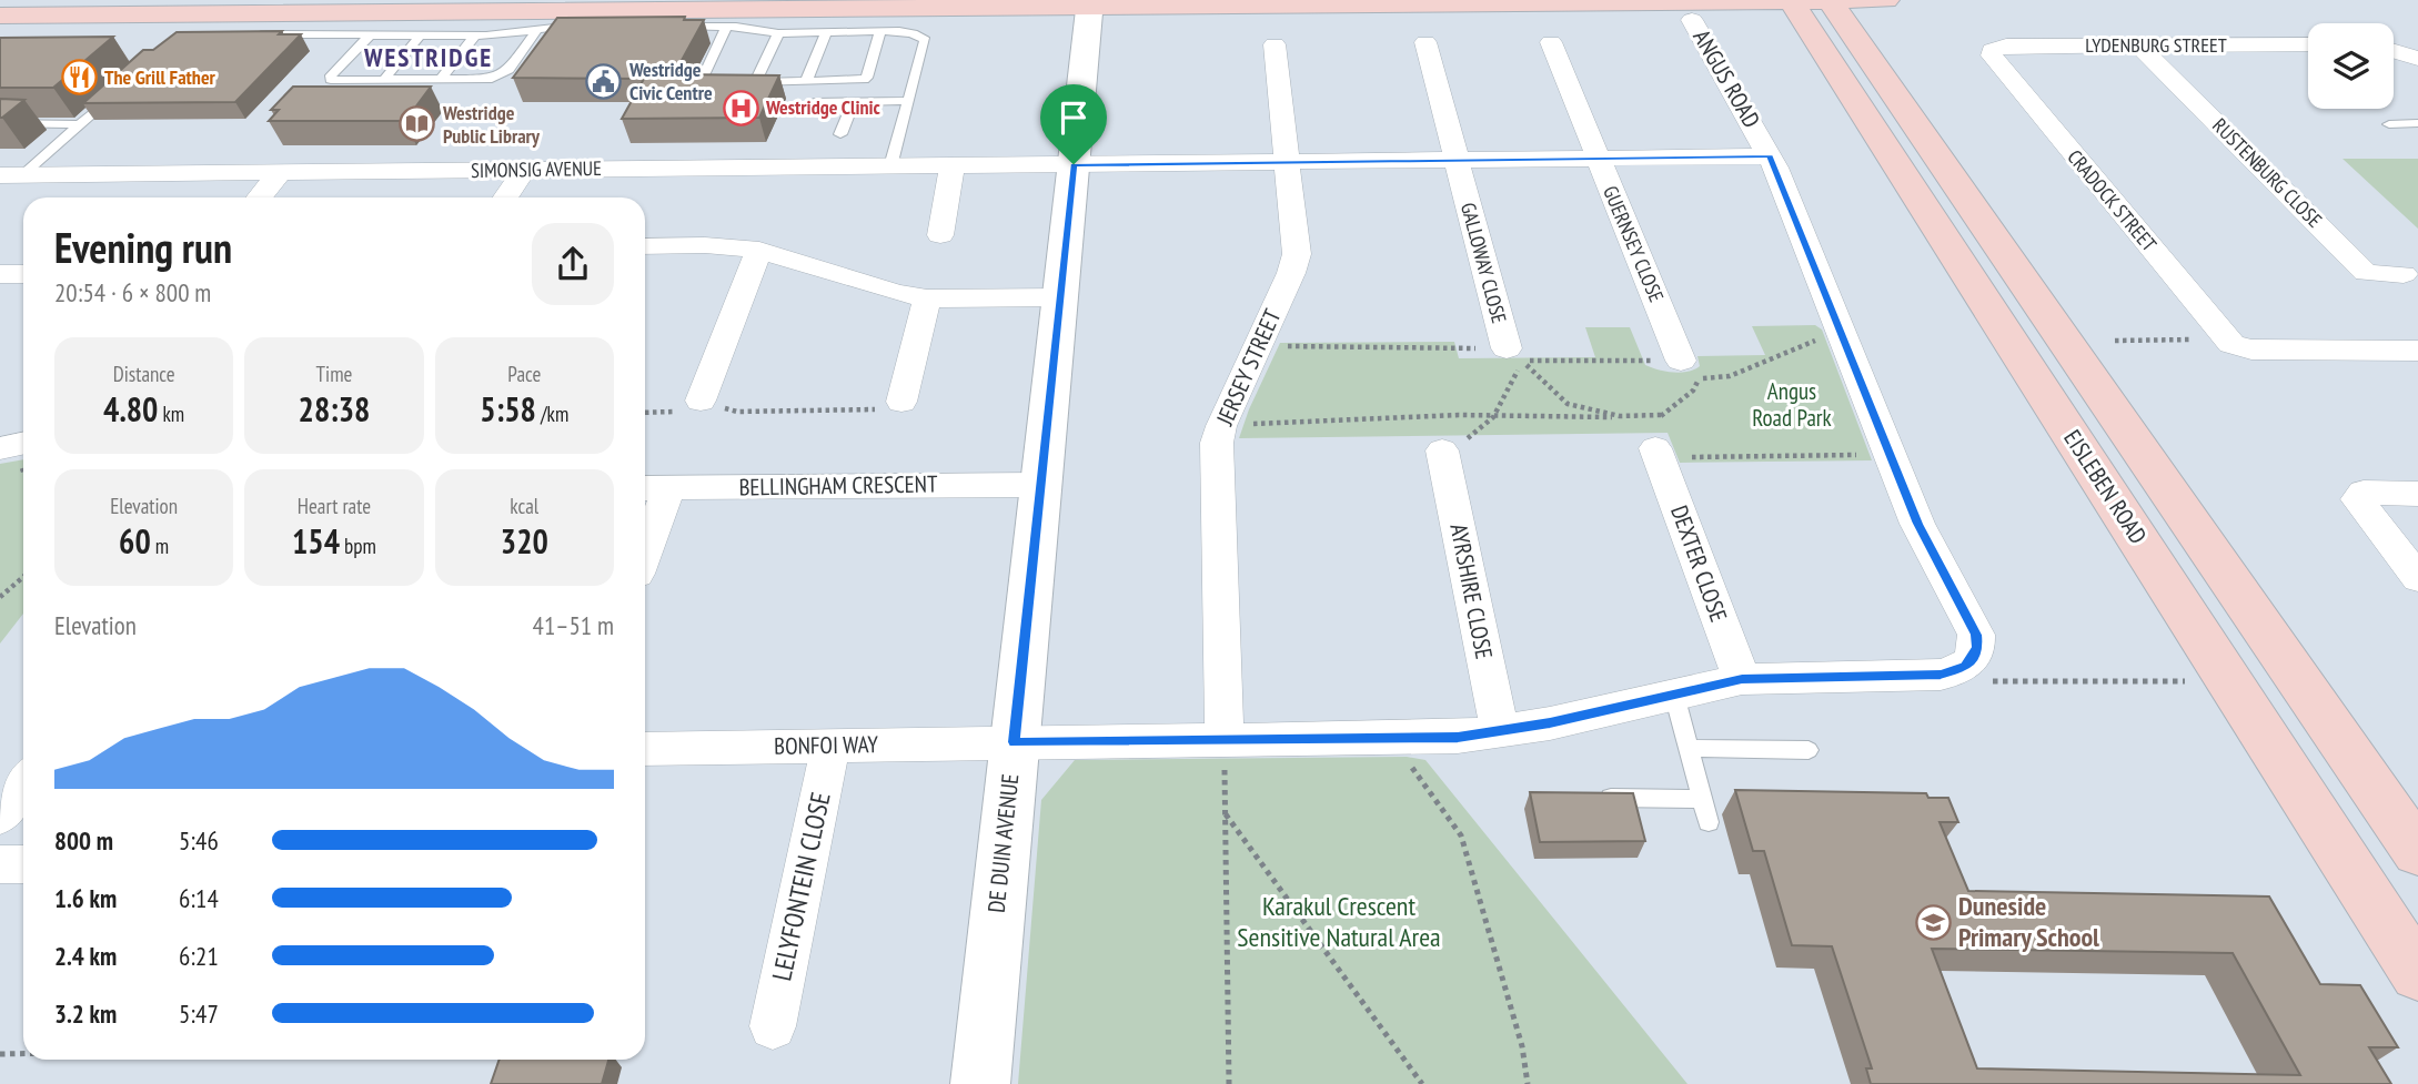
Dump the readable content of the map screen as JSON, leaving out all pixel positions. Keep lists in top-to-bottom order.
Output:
{
  "streets": {
    "main road": ["EISLEBEN ROAD"],
    "street": [
      "LYDENBURG STREET",
      "ANGUS ROAD",
      "SIMONSIG AVENUE",
      "RUSTENBURG CLOSE",
      "CRADOCK STREET",
      "GUERNSEY CLOSE",
      "GALLOWAY CLOSE",
      "JERSEY STREET",
      "BELLINGHAM CRESCENT",
      "DEXTER CLOSE",
      "AYRSHIRE CLOSE",
      "BONFOI WAY",
      "DE DUIN AVENUE",
      "LELYFONTEIN CLOSE"
    ]
  },
  "crossings": [
    ["LYDENBURG STREET", "RUSTENBURG CLOSE"],
    ["LYDENBURG STREET", "CRADOCK STREET"],
    ["ANGUS ROAD", "SIMONSIG AVENUE"],
    ["ANGUS ROAD", "JERSEY STREET"],
    ["ANGUS ROAD", "DEXTER CLOSE"],
    ["ANGUS ROAD", "AYRSHIRE CLOSE"],
    ["ANGUS ROAD", "BONFOI WAY"],
    ["ANGUS ROAD", "DE DUIN AVENUE"],
    ["SIMONSIG AVENUE", "GUERNSEY CLOSE"],
    ["SIMONSIG AVENUE", "GALLOWAY CLOSE"],
    ["SIMONSIG AVENUE", "JERSEY STREET"],
    ["SIMONSIG AVENUE", "DE DUIN AVENUE"],
    ["BELLINGHAM CRESCENT", "DE DUIN AVENUE"],
    ["BONFOI WAY", "DE DUIN AVENUE"],
    ["BONFOI WAY", "LELYFONTEIN CLOSE"]
  ],
  "districts": ["WESTRIDGE"],
  "parks": ["Angus Road Park", "Karakul Crescent Sensitive Natural Area"],
  "places": {
    "restaurant": ["The Grill Father"],
    "public building": ["Westridge Civic Centre"],
    "hospital": ["Westridge Clinic"],
    "library": ["Westridge Public Library"],
    "school or university": ["Duneside Primary School"]
  },
  "page": {
    "heading": ["Evening run", "20:54 · 6 × 800 m"],
    "stats": [
      ["Distance", "4.80 km"],
      ["Time", "28:38"],
      ["Pace", "5:58 /km"],
      ["Elevation", "60 m"],
      ["Heart rate", "154 bpm"],
      ["kcal", "320"]
    ],
    "chart": ["Elevation", "41–51 m"],
    "list": [
      {
        "name": "800 m",
        "note": "5:46"
      },
      {
        "name": "1.6 km",
        "note": "6:14"
      },
      {
        "name": "2.4 km",
        "note": "6:21"
      },
      {
        "name": "3.2 km",
        "note": "5:47"
      }
    ]
  }
}
